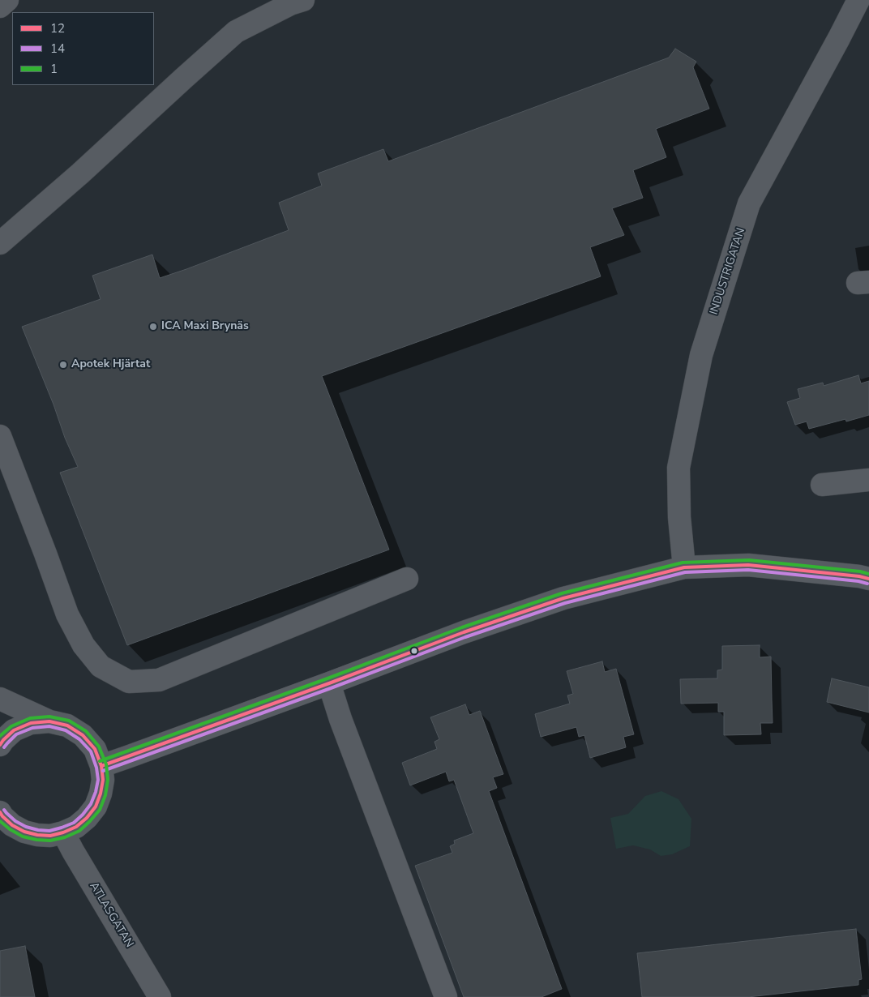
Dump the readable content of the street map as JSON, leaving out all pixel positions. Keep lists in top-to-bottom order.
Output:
{
  "streets": {
    "street": ["INDUSTRIGATAN", "ATLASGATAN"]
  },
  "places": ["ICA Maxi Brynäs", "Apotek Hjärtat"],
  "lines": ["transit line 1", "transit line 12", "transit line 14"],
  "legend": ["12", "14", "1"]
}
